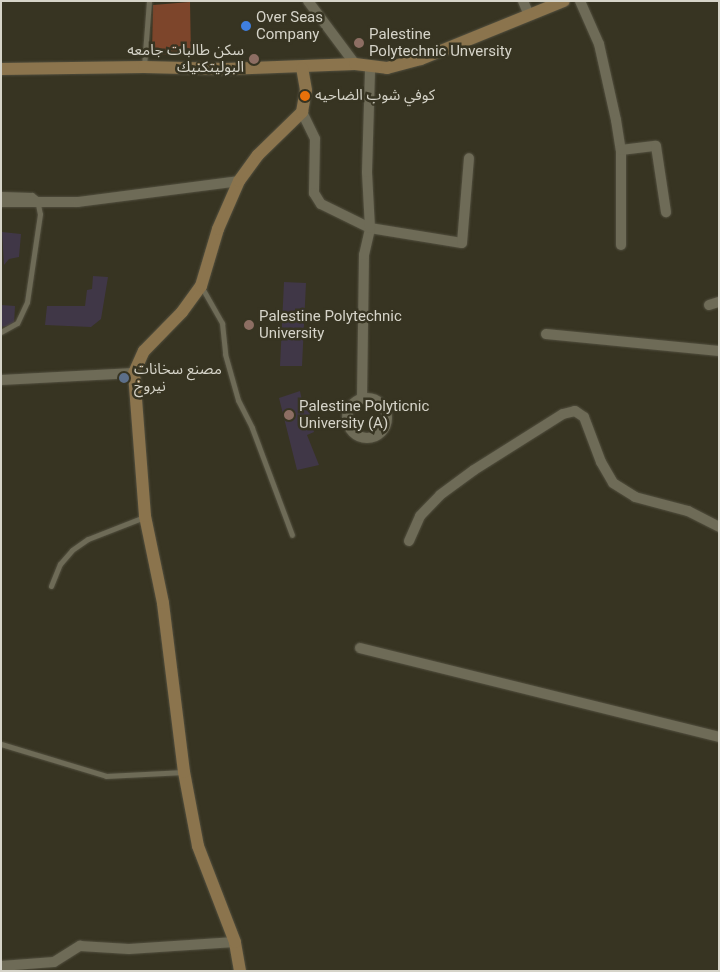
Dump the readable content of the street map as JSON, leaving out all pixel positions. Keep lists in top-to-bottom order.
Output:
{
  "places": [
    "Over Seas Company",
    "Palestine Polytechnic Unversity",
    "سكن طالبات جامعه البوليتكنيك",
    "كوفي شوب الضاحيه",
    "Palestine Polytechnic University",
    "مصنع سخانات نيروخ",
    "Palestine Polyticnic University (A)"
  ]
}
